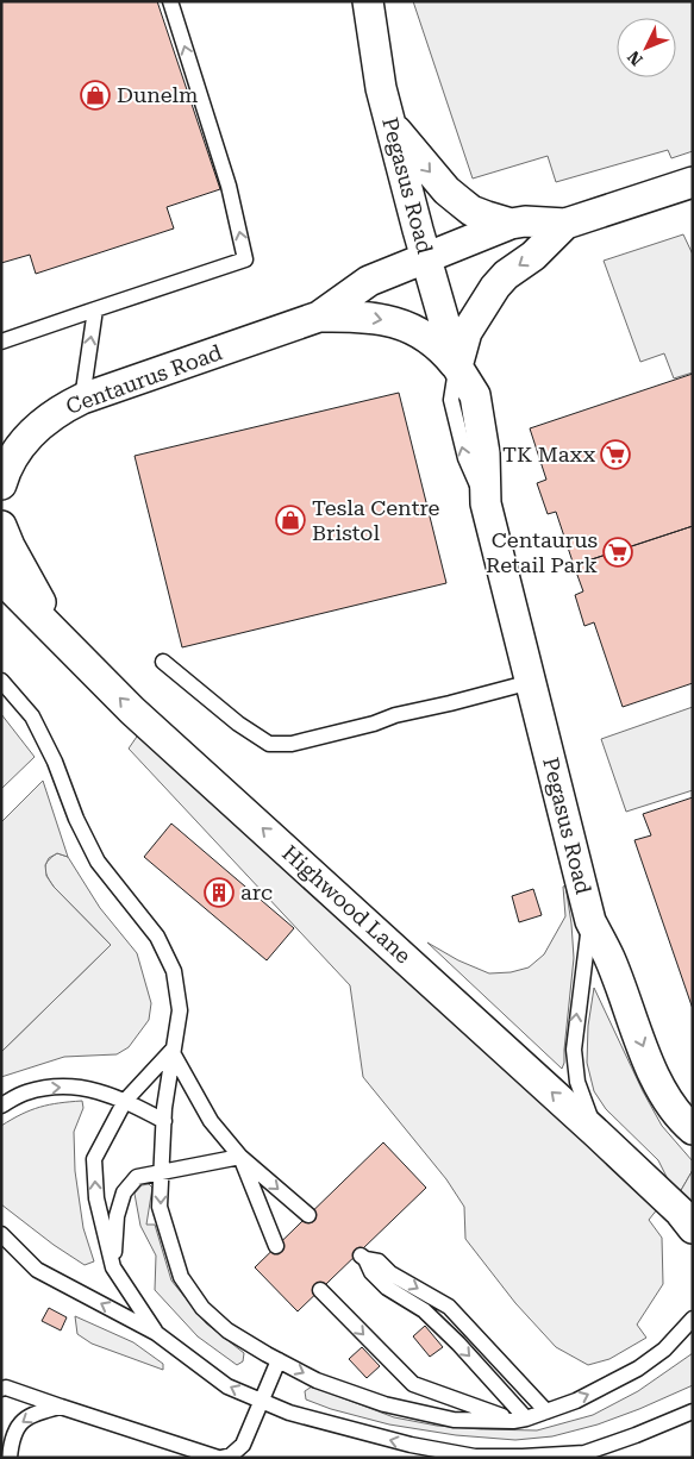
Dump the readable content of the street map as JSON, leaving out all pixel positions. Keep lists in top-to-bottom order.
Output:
{
  "streets": {
    "street": ["Pegasus Road", "Centaurus Road", "Highwood Lane"]
  },
  "crossings": [
    ["Pegasus Road", "Centaurus Road"]
  ],
  "one_way": ["Highwood Lane"],
  "places": {
    "shop": ["Dunelm", "Tesla Centre Bristol"],
    "supermarket": ["TK Maxx", "Centaurus Retail Park"],
    "building": ["arc"]
  },
  "north": "bottom left"
}
